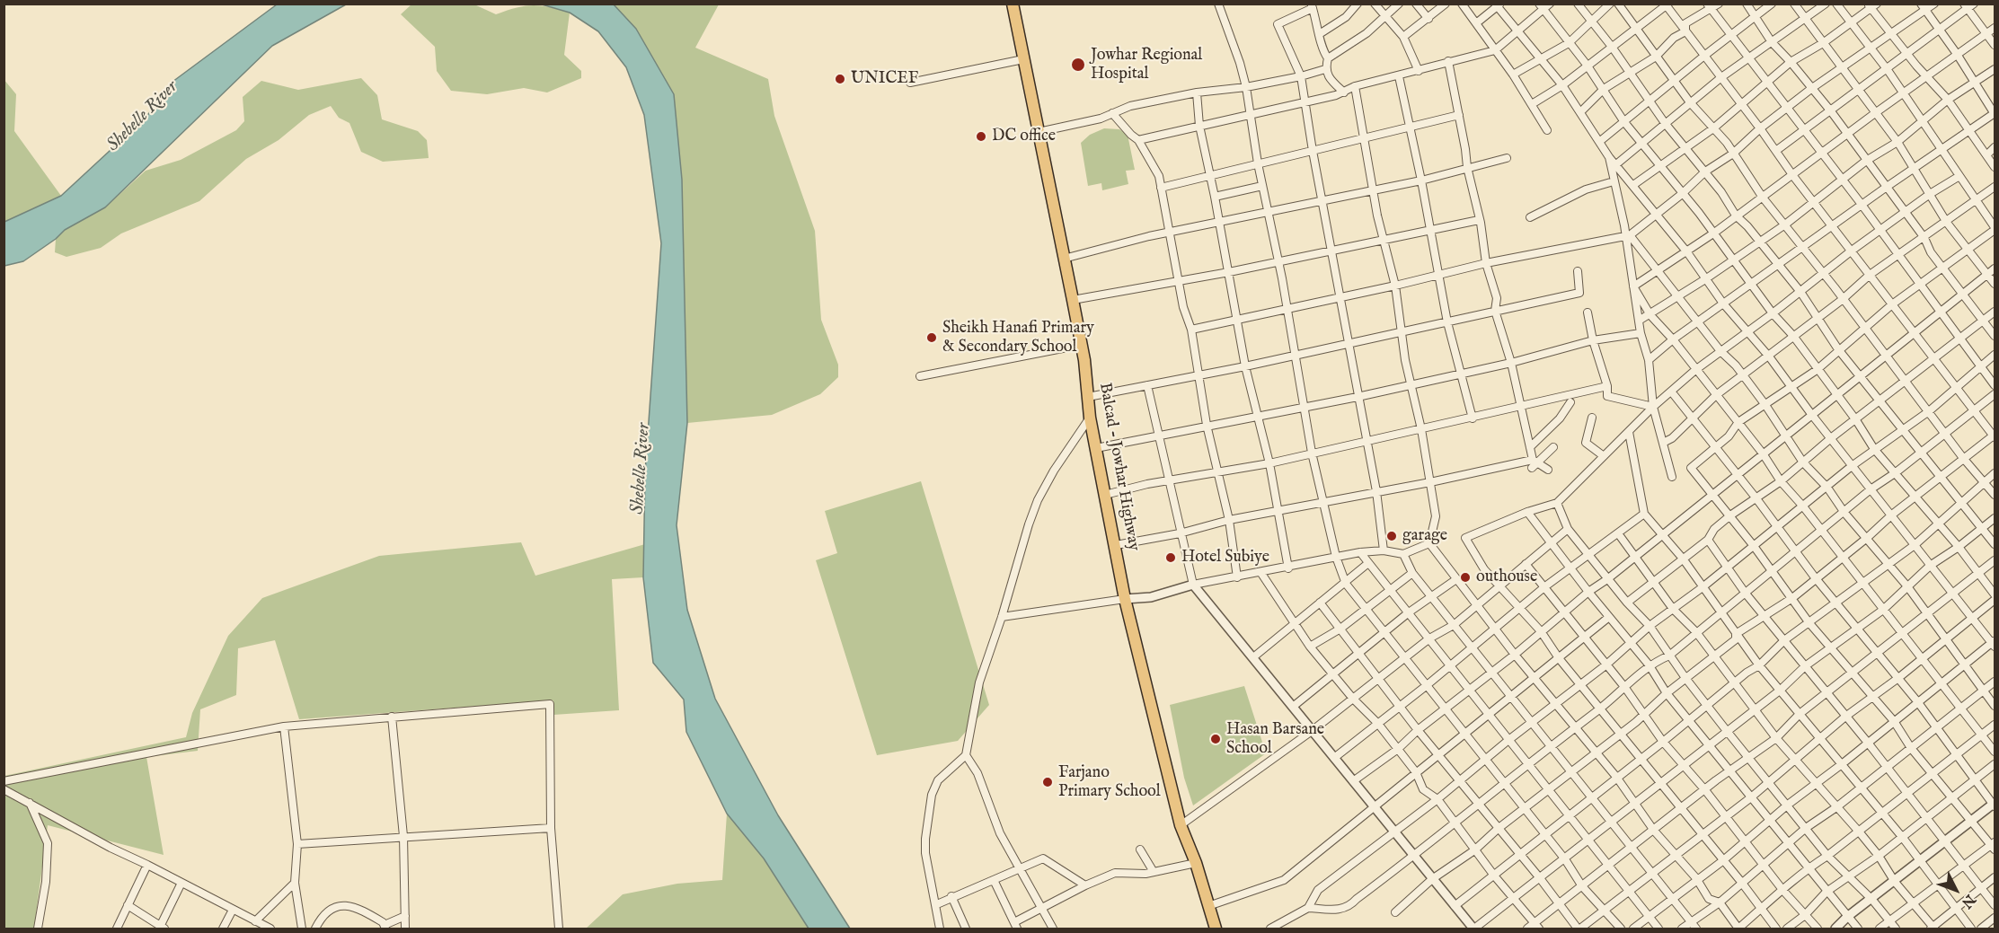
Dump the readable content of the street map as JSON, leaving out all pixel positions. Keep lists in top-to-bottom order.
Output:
{
  "streets": {
    "main road": ["Balcad - Jowhar Highway"]
  },
  "water": ["Shebelle River"],
  "places": [
    "Jowhar Regional Hospital",
    "UNICEF",
    "DC office",
    "Sheikh Hanafi Primary & Secondary School",
    "garage",
    "Hotel Subiye",
    "outhouse",
    "Hasan Barsane School",
    "Farjano Primary School"
  ],
  "north": "bottom right"
}
